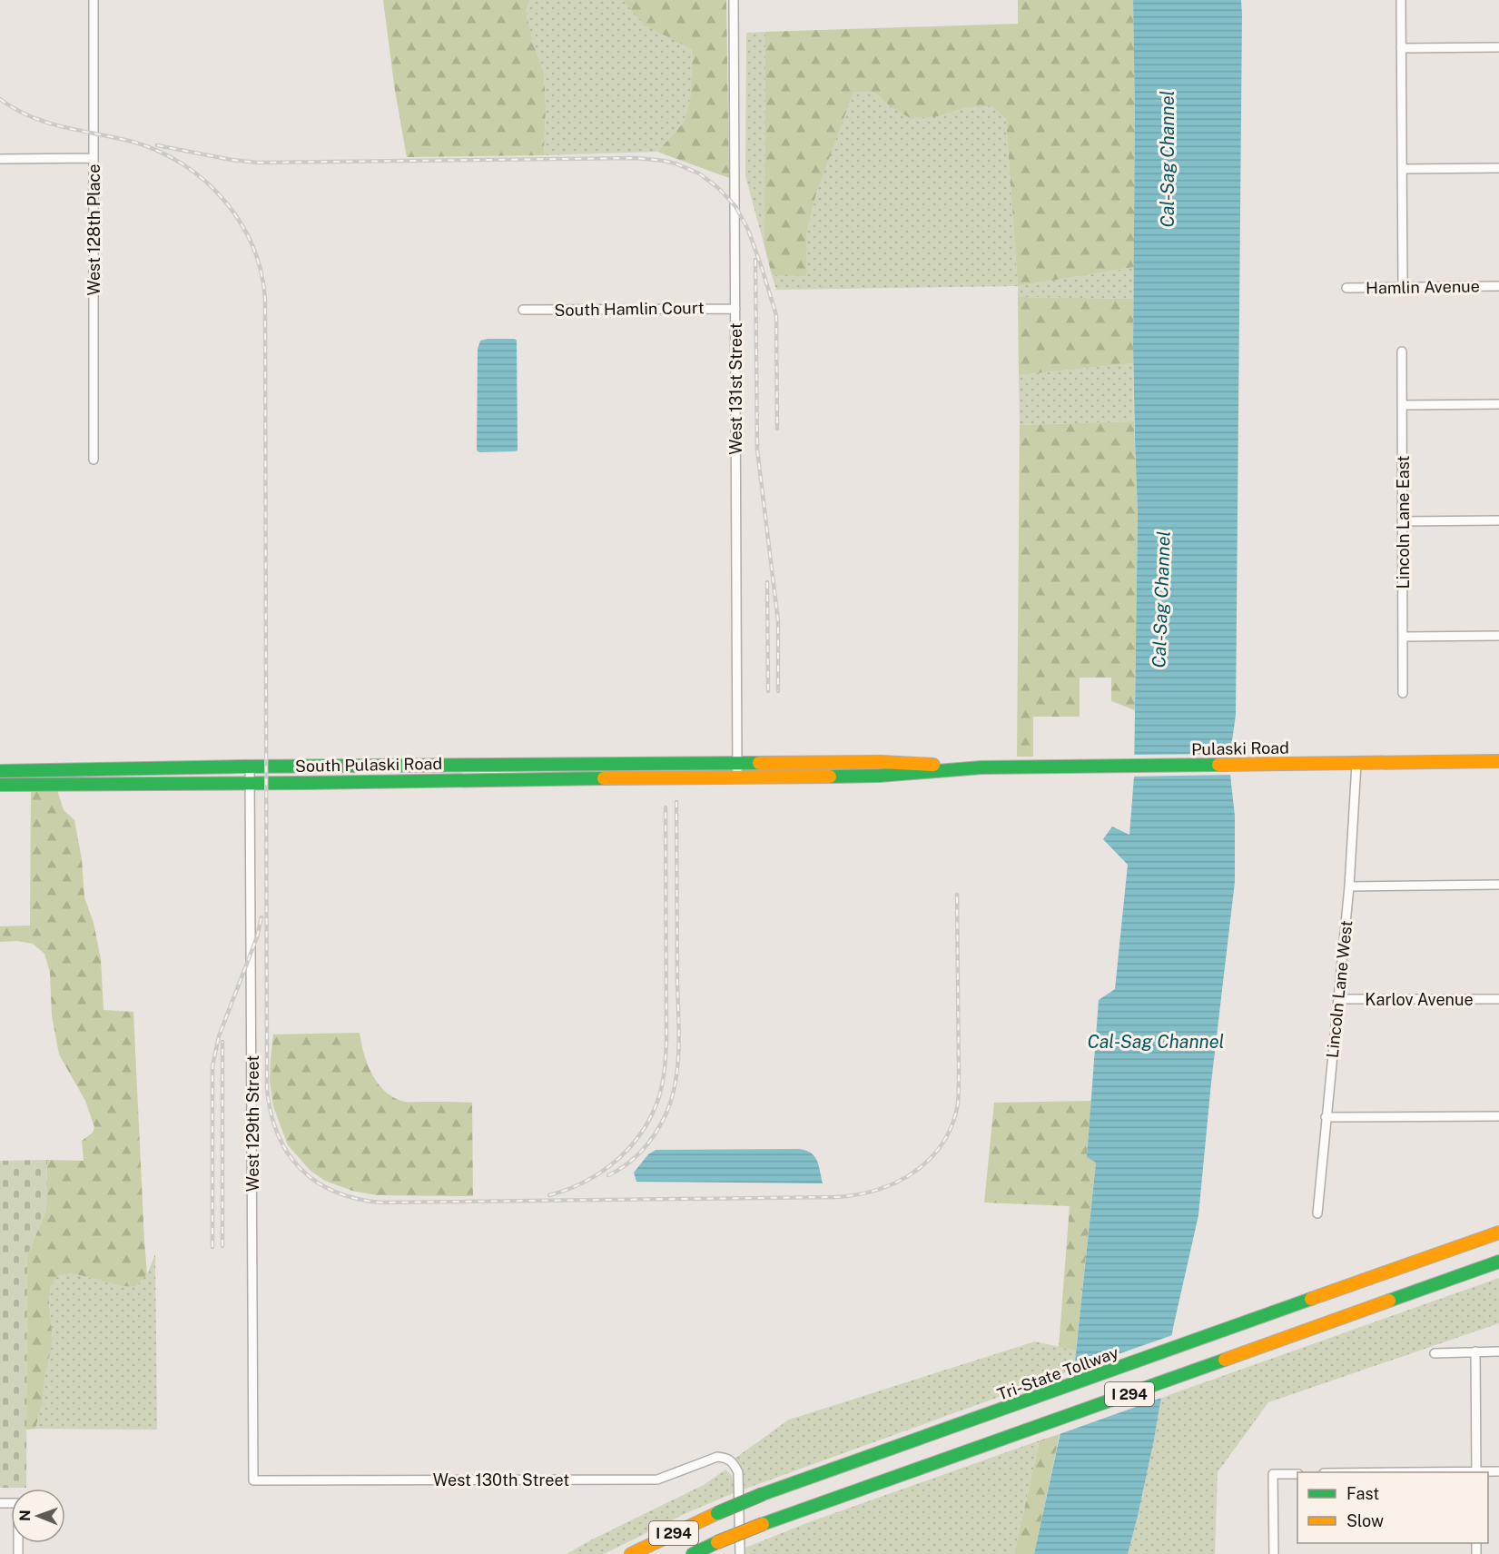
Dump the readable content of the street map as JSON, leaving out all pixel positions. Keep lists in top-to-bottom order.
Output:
{
  "streets": {
    "main road": [
      "Pulaski Road",
      "South Pulaski Road",
      "Tri-State Tollway",
      "I 294"
    ],
    "street": [
      "West 128th Place",
      "Hamlin Avenue",
      "South Hamlin Court",
      "West 131st Street",
      "Lincoln Lane East",
      "Lincoln Lane West",
      "Karlov Avenue",
      "West 129th Street",
      "West 130th Street"
    ]
  },
  "crossings": [
    ["South Hamlin Court", "West 131st Street"],
    ["West 131st Street", "Pulaski Road"],
    ["West 131st Street", "South Pulaski Road"],
    ["Pulaski Road", "South Pulaski Road"],
    ["Pulaski Road", "Lincoln Lane West"],
    ["South Pulaski Road", "West 129th Street"],
    ["Lincoln Lane West", "Karlov Avenue"],
    ["West 129th Street", "West 130th Street"]
  ],
  "water": ["Cal-Sag Channel"],
  "legend": ["Fast", "Slow"],
  "north": "left"
}
